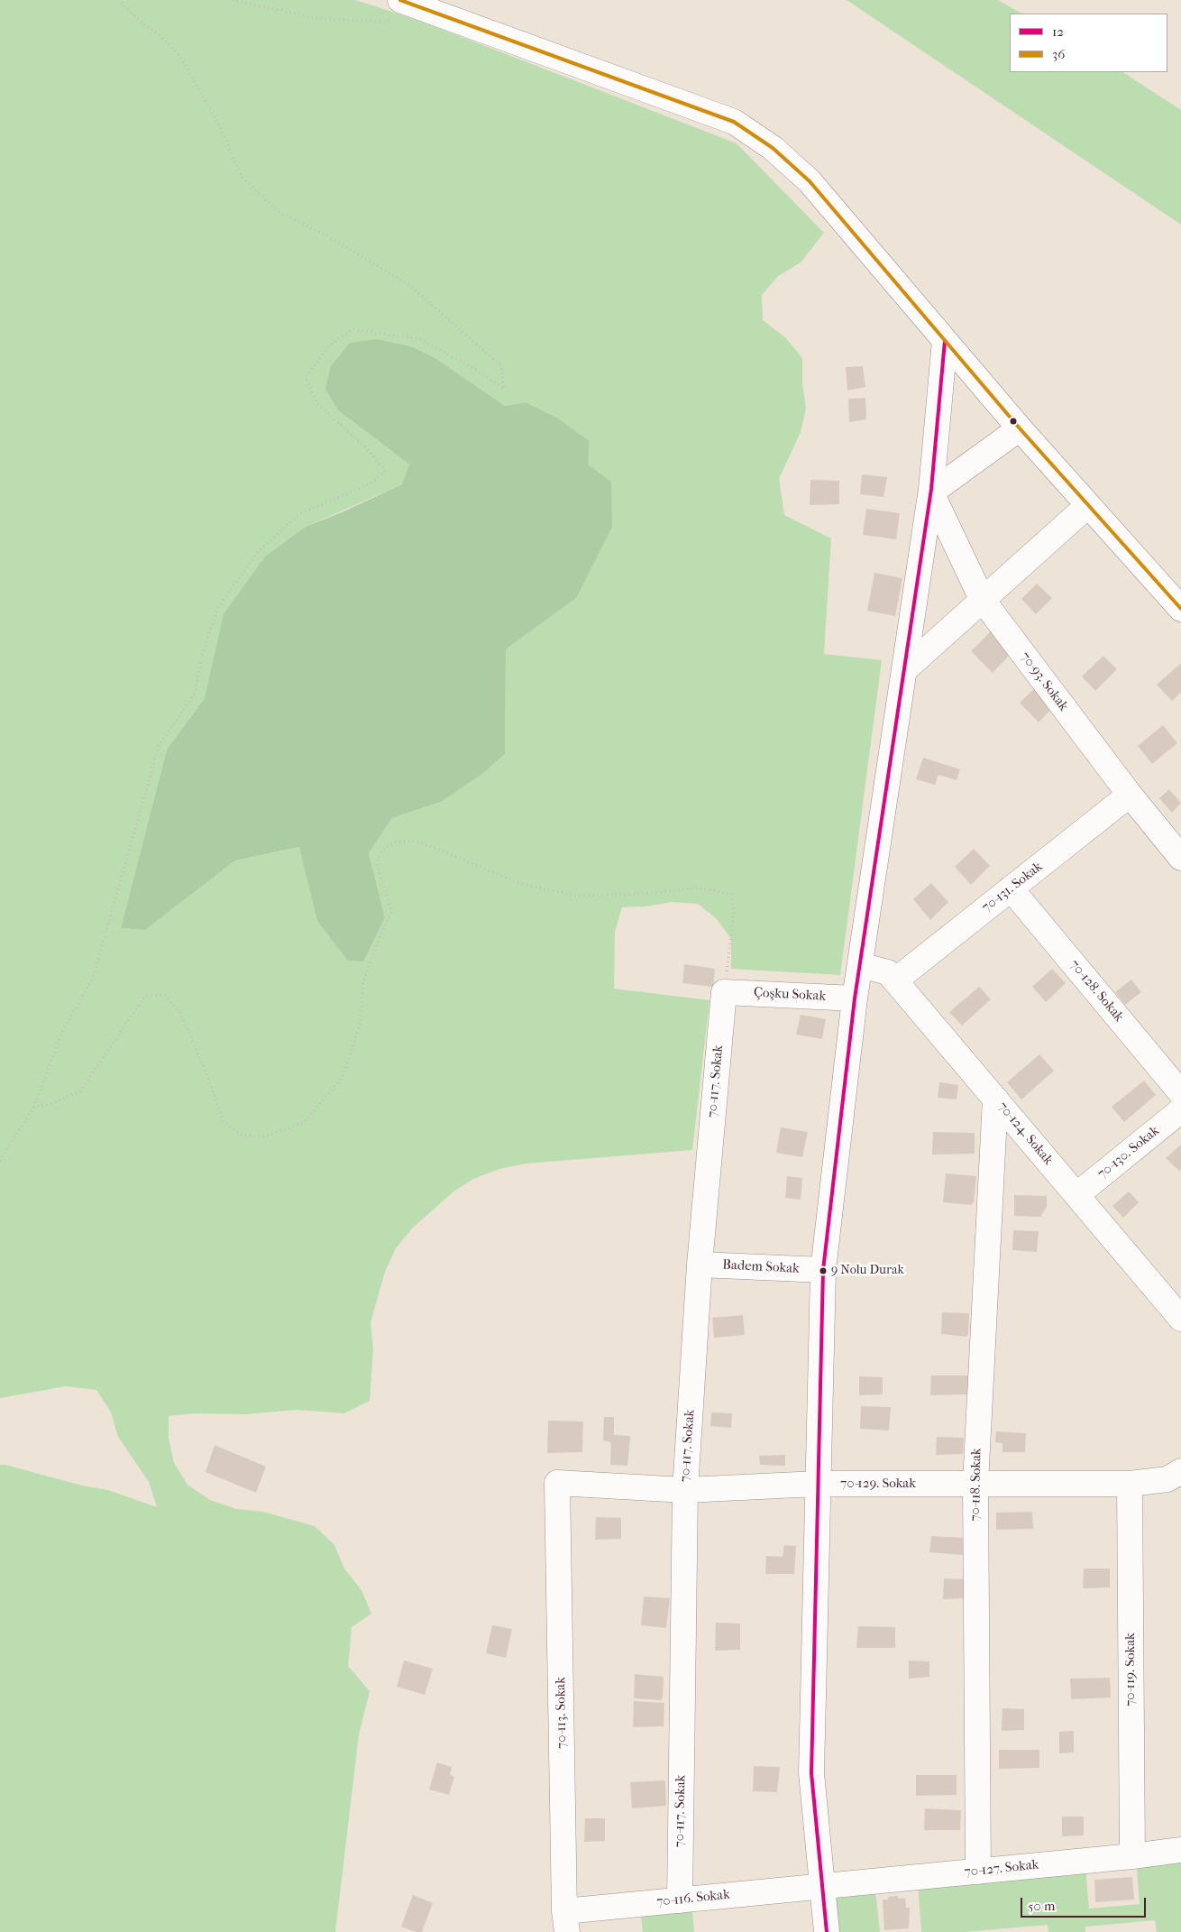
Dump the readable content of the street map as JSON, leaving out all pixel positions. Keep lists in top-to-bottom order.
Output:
{
  "streets": {
    "street": [
      "70-93. Sokak",
      "70-131. Sokak",
      "70-128. Sokak",
      "Çoşku Sokak",
      "70-117. Sokak",
      "70-124. Sokak",
      "70-130. Sokak",
      "Badem Sokak",
      "70-129. Sokak",
      "70-118. Sokak",
      "70-119. Sokak",
      "70-113. Sokak",
      "70-127. Sokak",
      "70-116. Sokak"
    ]
  },
  "crossings": [
    ["70-93. Sokak", "70-131. Sokak"],
    ["70-131. Sokak", "70-128. Sokak"],
    ["70-131. Sokak", "70-124. Sokak"],
    ["Çoşku Sokak", "70-117. Sokak"],
    ["70-117. Sokak", "Badem Sokak"],
    ["70-117. Sokak", "70-129. Sokak"],
    ["70-117. Sokak", "70-116. Sokak"],
    ["70-124. Sokak", "70-130. Sokak"],
    ["70-124. Sokak", "70-118. Sokak"],
    ["70-129. Sokak", "70-118. Sokak"],
    ["70-129. Sokak", "70-119. Sokak"],
    ["70-129. Sokak", "70-113. Sokak"],
    ["70-118. Sokak", "70-127. Sokak"],
    ["70-119. Sokak", "70-127. Sokak"],
    ["70-113. Sokak", "70-116. Sokak"],
    ["70-127. Sokak", "70-116. Sokak"]
  ],
  "places": ["9 Nolu Durak"],
  "lines": ["transit line 36", "transit line 12"],
  "legend": ["12", "36"],
  "scale_bar": "50 m"
}
